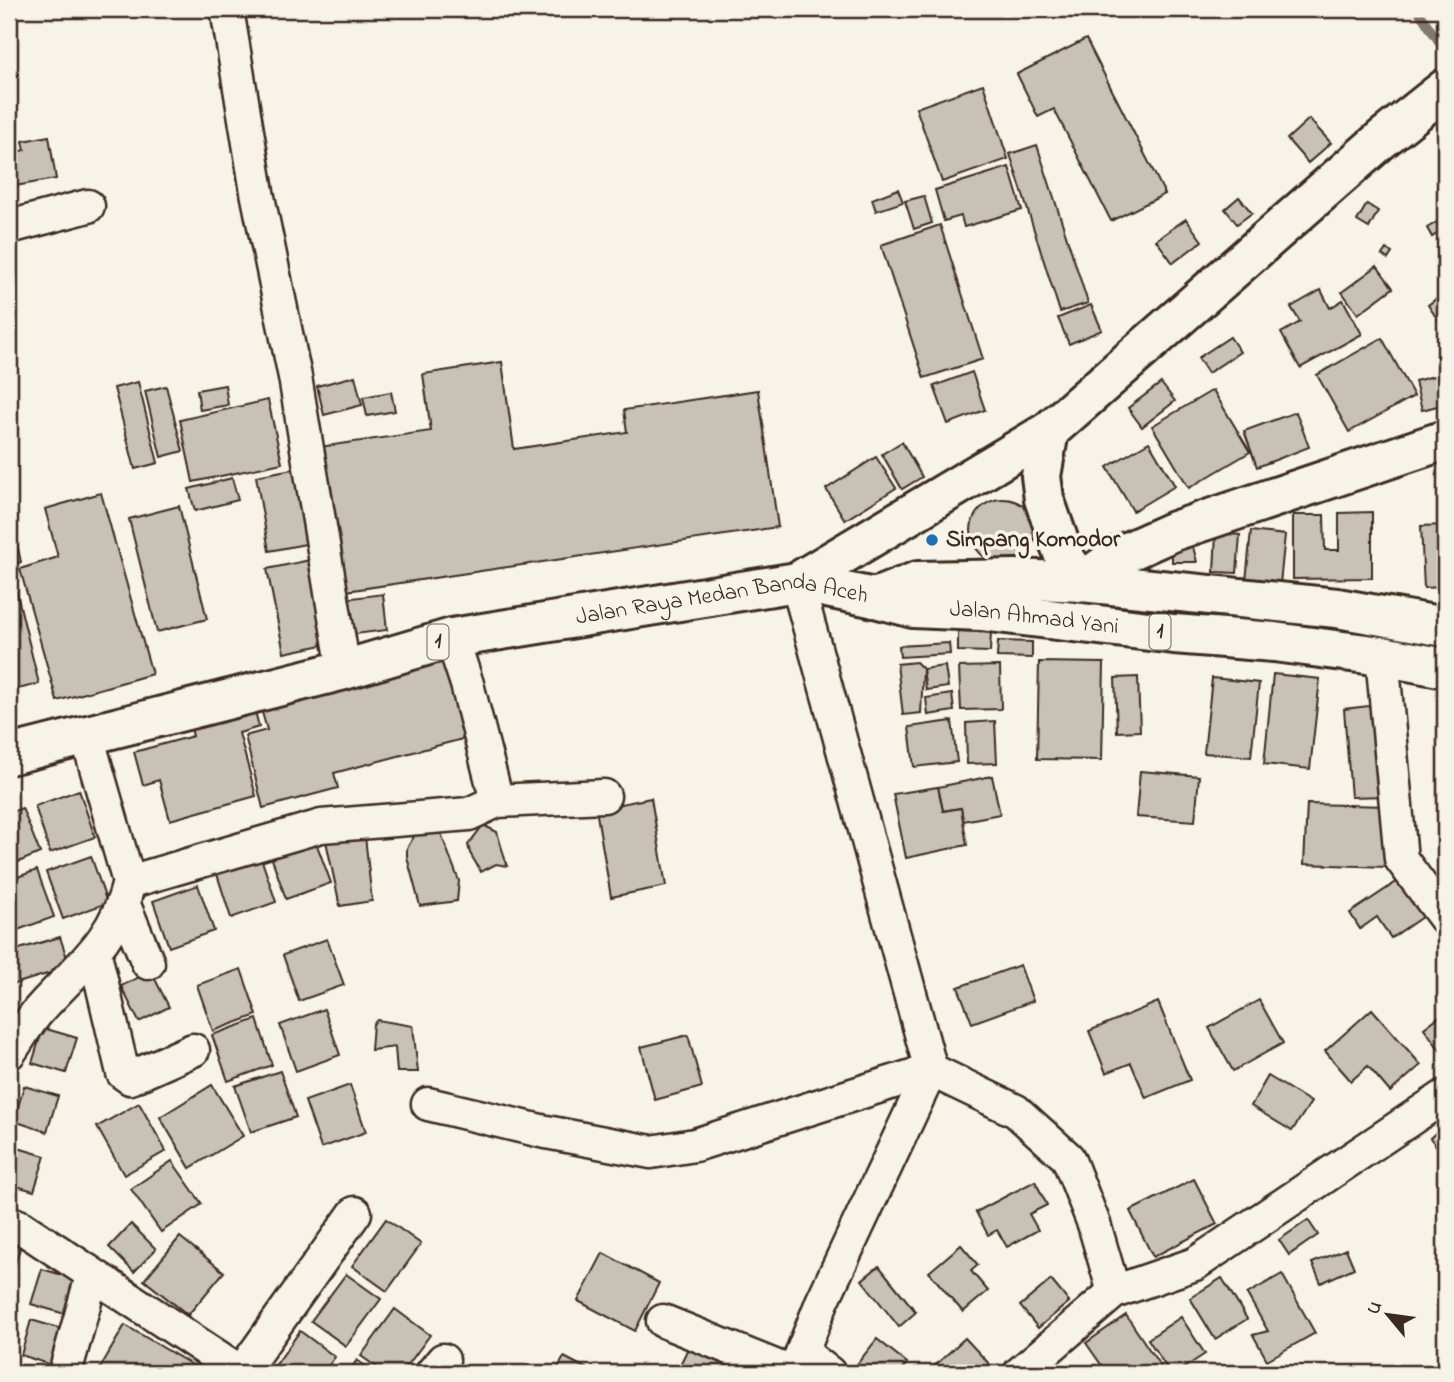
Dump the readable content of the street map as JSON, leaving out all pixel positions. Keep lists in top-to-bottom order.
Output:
{
  "streets": {
    "main road": ["Jalan Raya Medan Banda Aceh", "Jalan Ahmad Yani", "1"]
  },
  "crossings": [
    ["Jalan Raya Medan Banda Aceh", "Jalan Ahmad Yani"]
  ],
  "places": ["Simpang Komodor"],
  "north": "top left"
}
